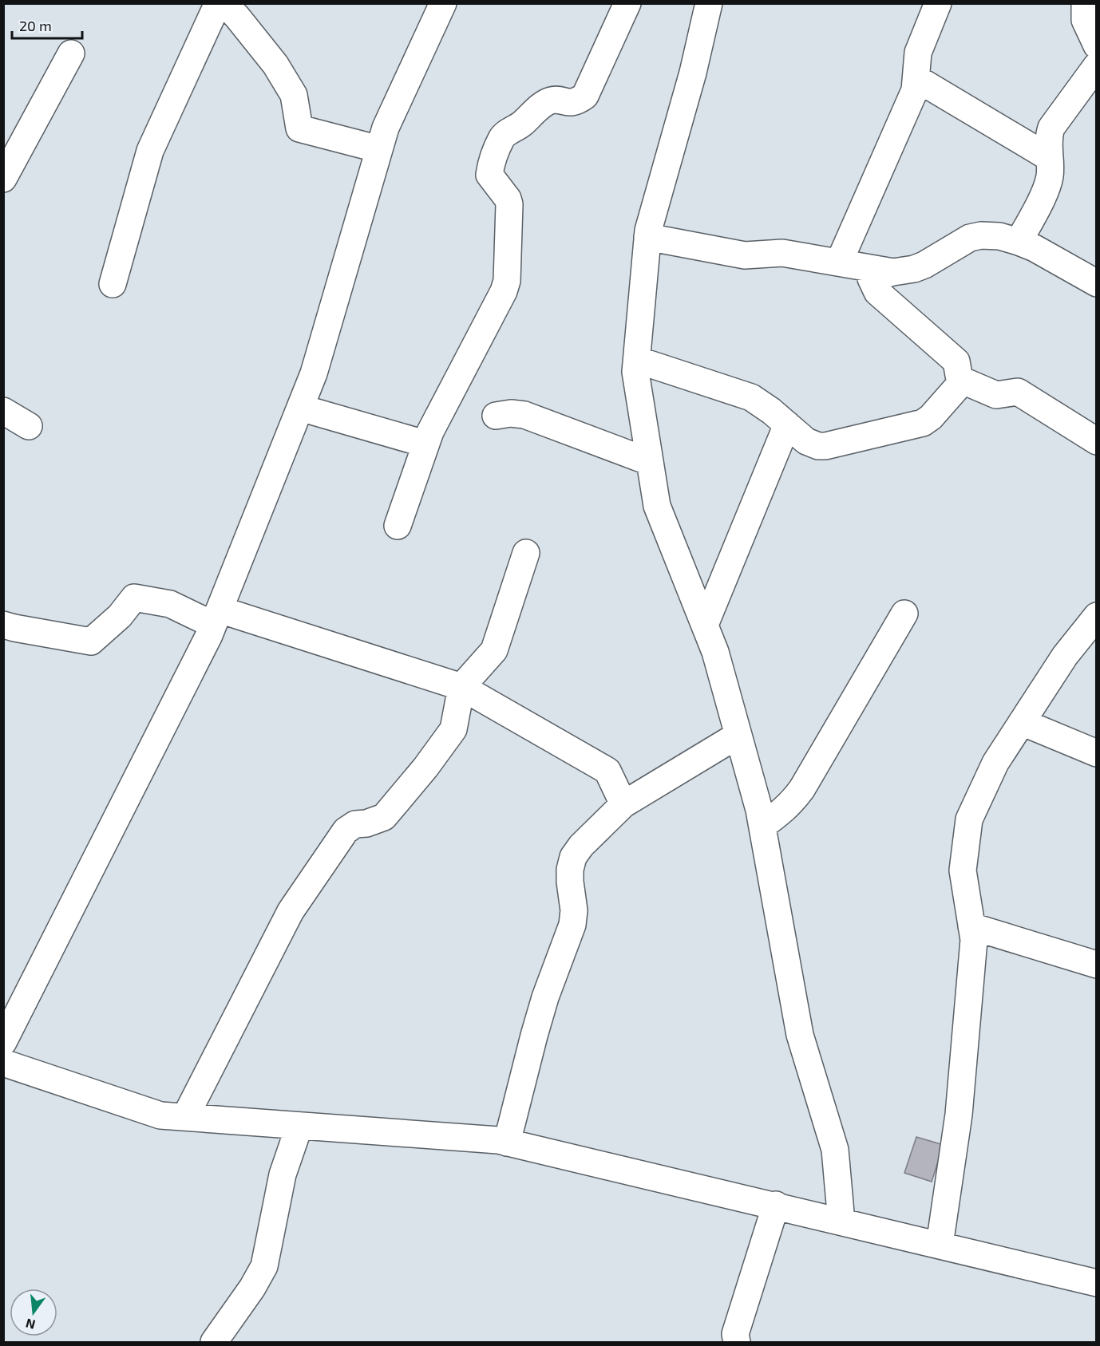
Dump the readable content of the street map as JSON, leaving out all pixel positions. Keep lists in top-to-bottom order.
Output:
{
  "scale_bar": "20 m",
  "north": "bottom"
}
